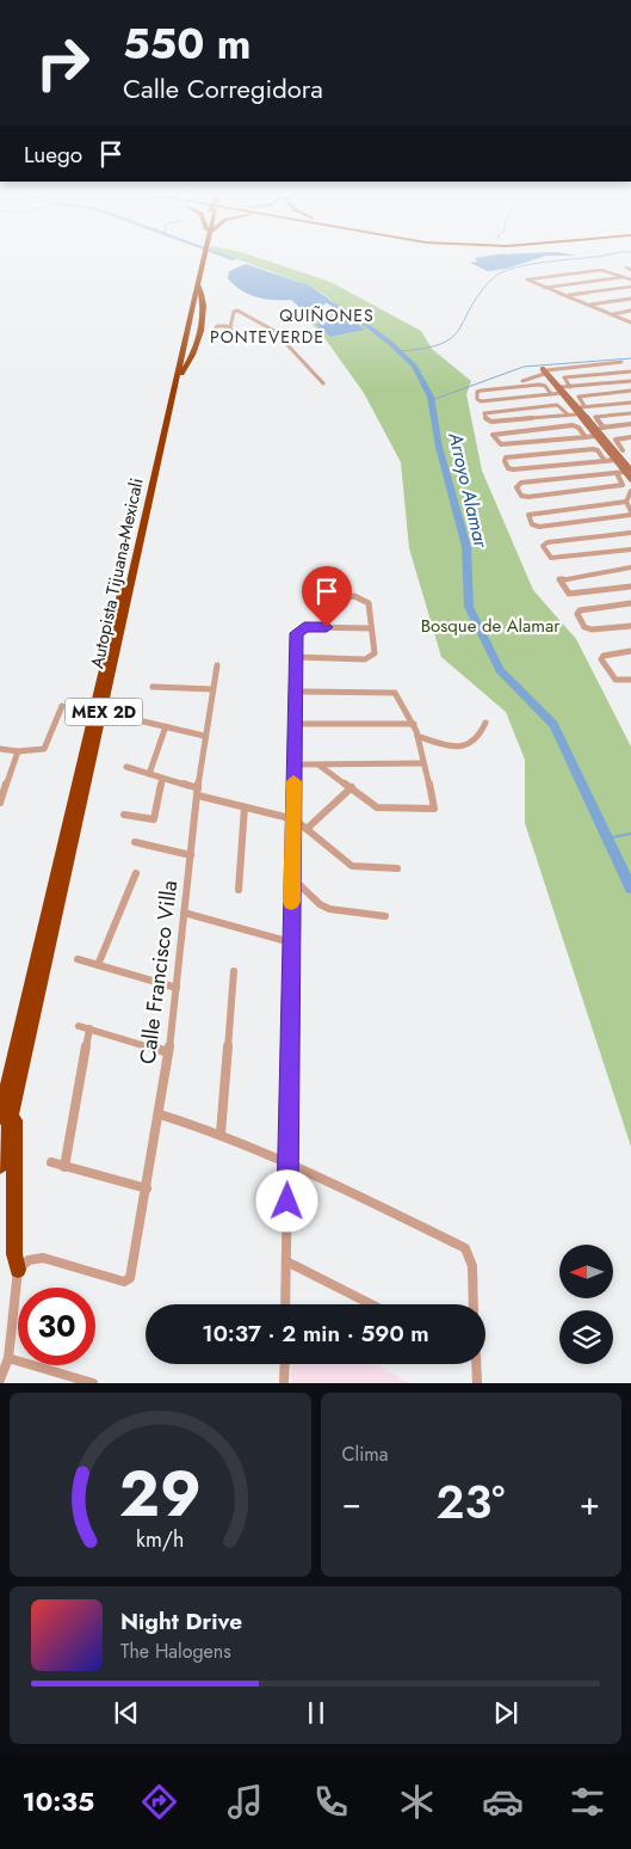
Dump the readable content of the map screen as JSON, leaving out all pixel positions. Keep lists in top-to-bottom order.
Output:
{
  "streets": {
    "highway": ["Autopista Tijuana-Mexicali", "MEX 2D"],
    "street": ["Calle Francisco Villa"]
  },
  "districts": ["QUIÑONES", "PONTEVERDE"],
  "water": ["Arroyo Alamar"],
  "parks": ["Bosque de Alamar"],
  "north": "left",
  "page": {
    "turn": ["550 m", "Calle Corregidora"],
    "then": "Luego",
    "limit": "30",
    "trip": "10:37 · 2 min · 590 m",
    "tile": "Clima",
    "heat": ["−", "23°", "+"],
    "song": ["Night Drive", "The Halogens"],
    "tabs": "10:35",
    "gauge": ["29", "km/h"]
  }
}
